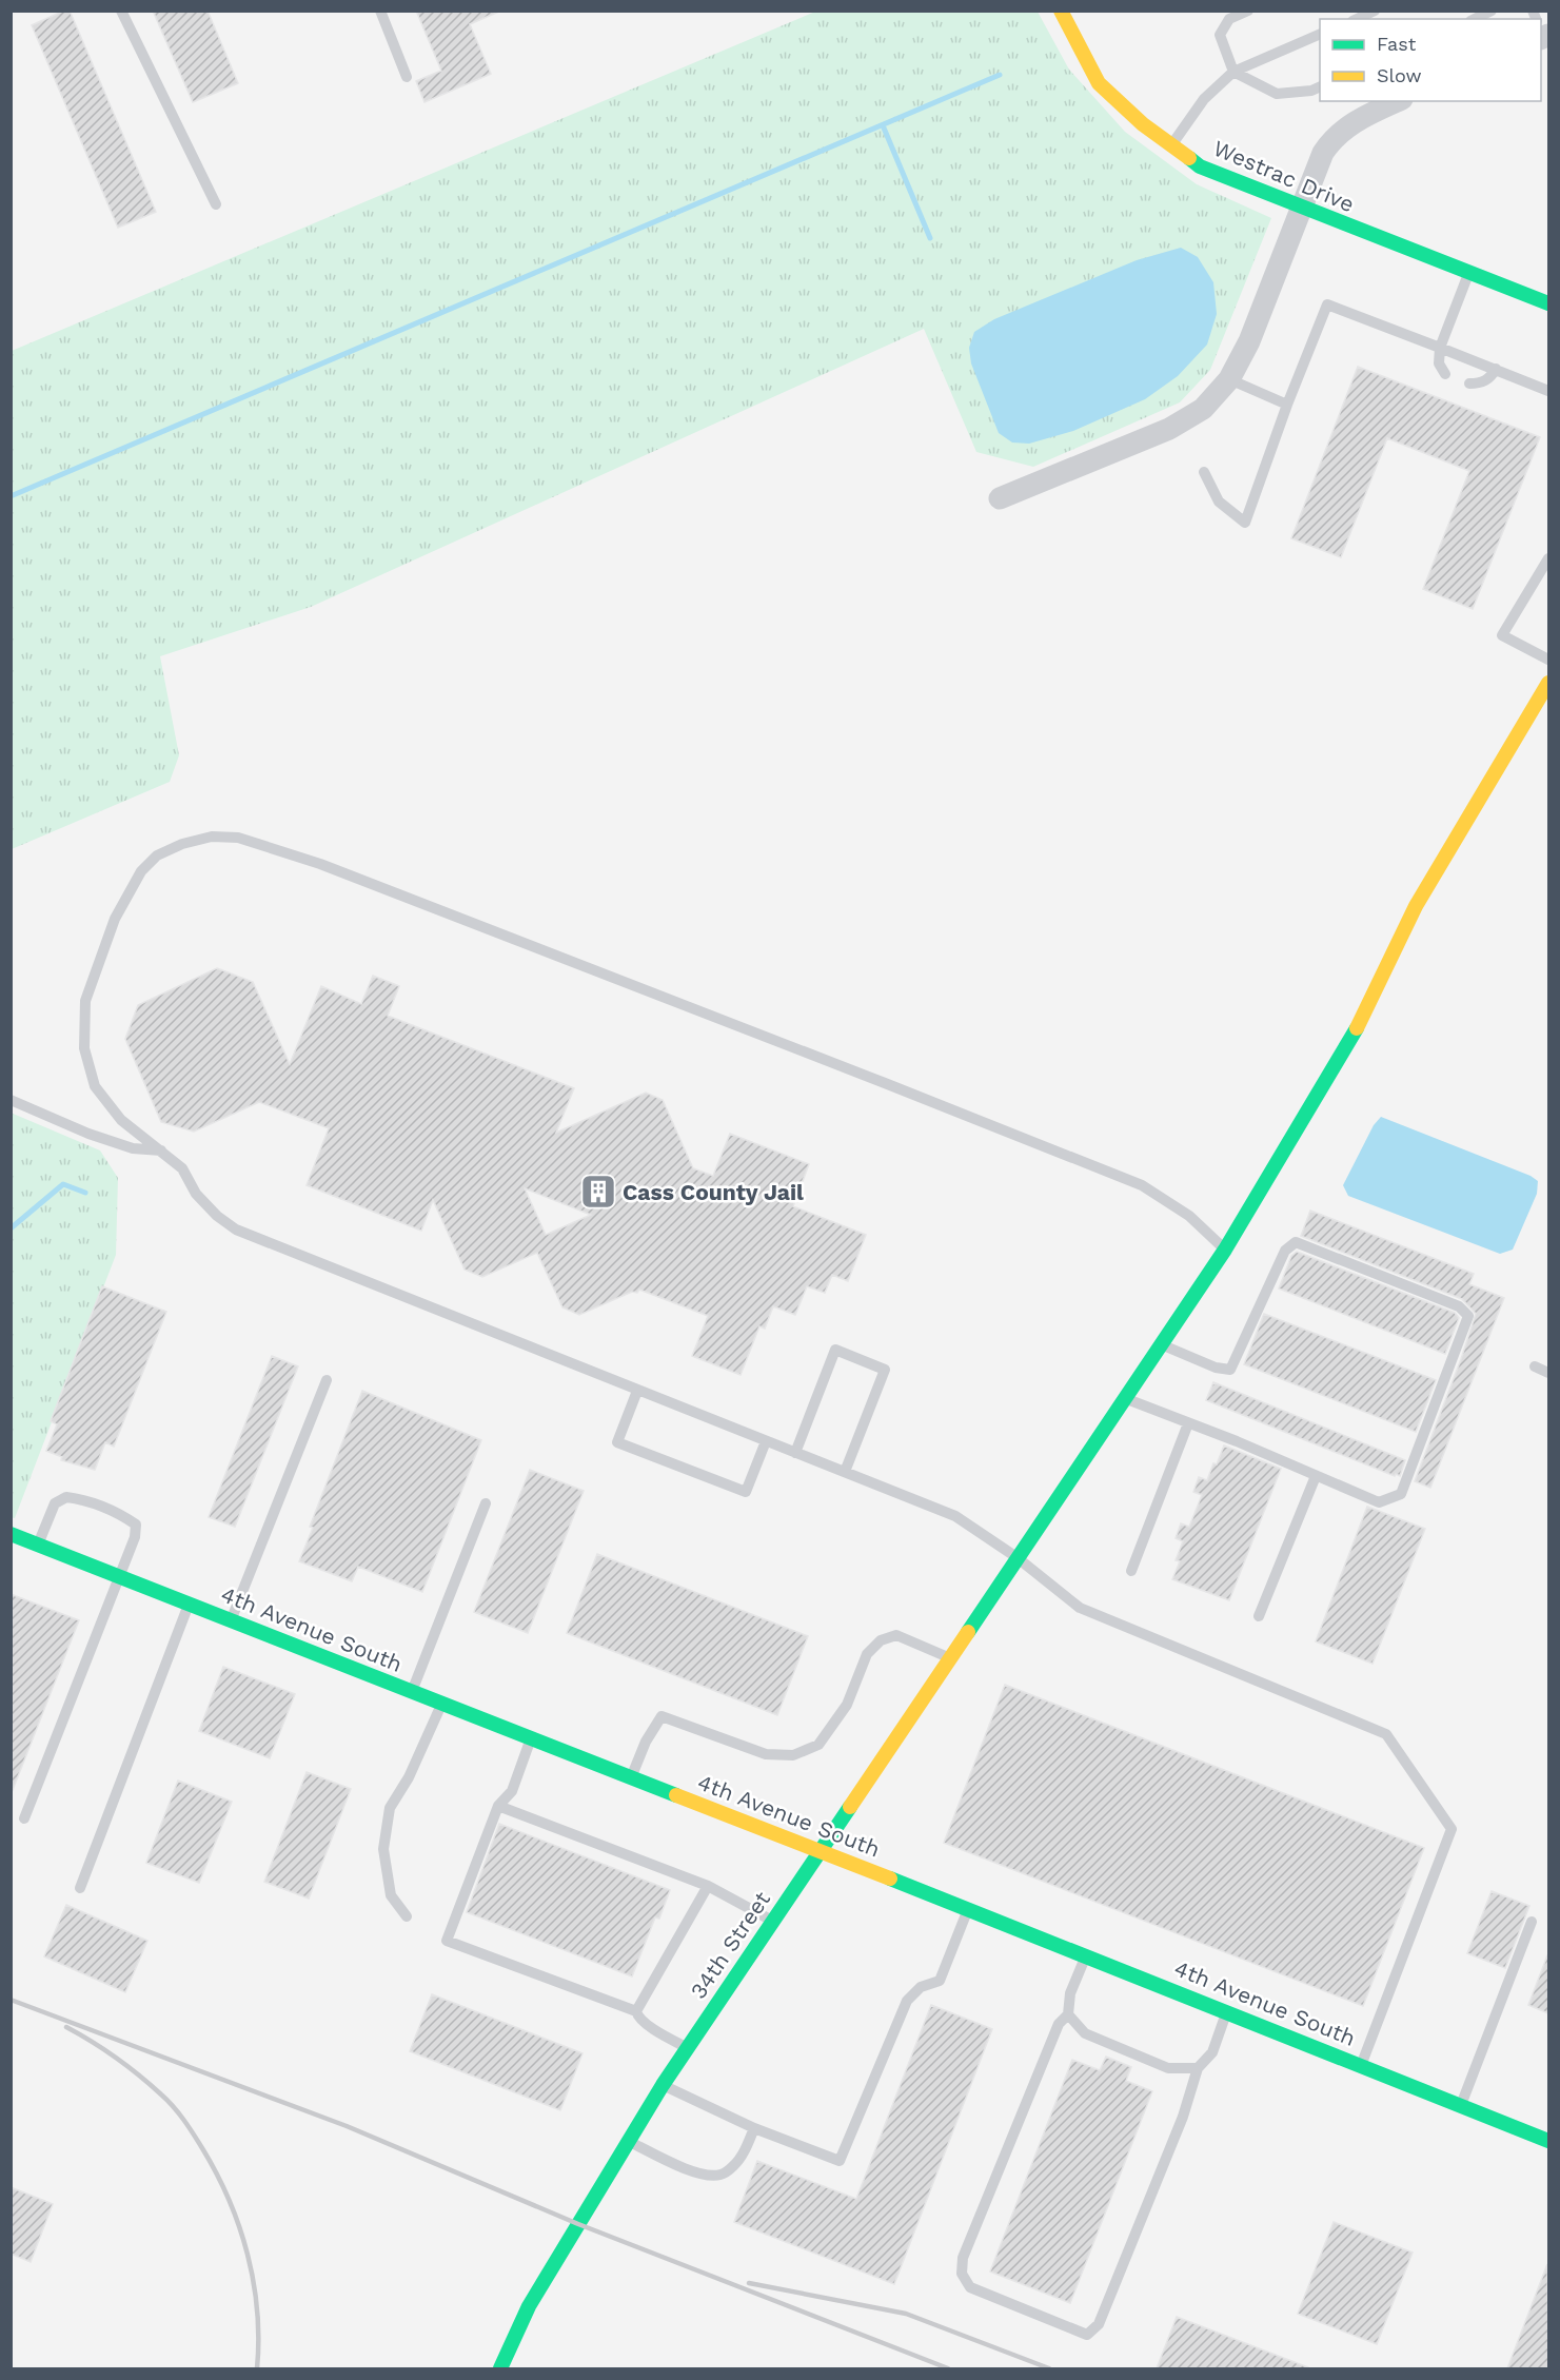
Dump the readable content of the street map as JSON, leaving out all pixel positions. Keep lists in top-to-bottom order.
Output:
{
  "streets": {
    "street": ["Westrac Drive", "4th Avenue South", "34th Street"]
  },
  "crossings": [
    ["4th Avenue South", "34th Street"]
  ],
  "places": {
    "building": ["Cass County Jail"]
  },
  "legend": ["Fast", "Slow"]
}
